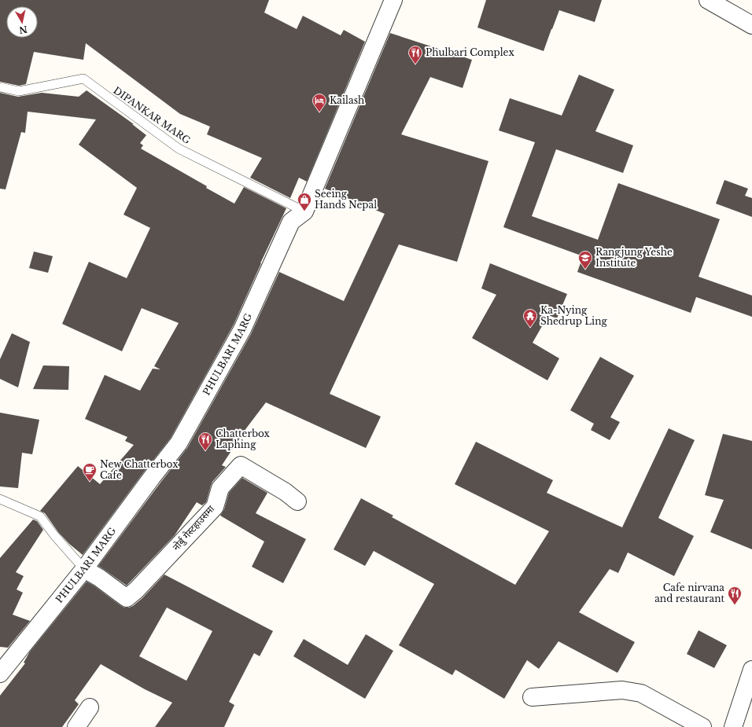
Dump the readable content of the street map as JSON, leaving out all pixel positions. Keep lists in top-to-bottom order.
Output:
{
  "streets": {
    "street": ["PHULBARI MARG", "नोर्बु गेस्टहाउसमा"],
    "lane": ["DIPANKAR MARG"]
  },
  "crossings": [
    ["DIPANKAR MARG", "PHULBARI MARG"],
    ["PHULBARI MARG", "नोर्बु गेस्टहाउसमा"]
  ],
  "places": {
    "restaurant": ["Phulbari Complex", "Chatterbox Laphing", "Cafe nirvana and restaurant"],
    "hotel": ["Kailash"],
    "shop": ["Seeing Hands Nepal"],
    "school or university": ["Rangjung Yeshe Institute"],
    "temple": ["Ka-Nying Shedrup Ling"],
    "cafe": ["New Chatterbox Cafe"]
  },
  "north": "bottom"
}
